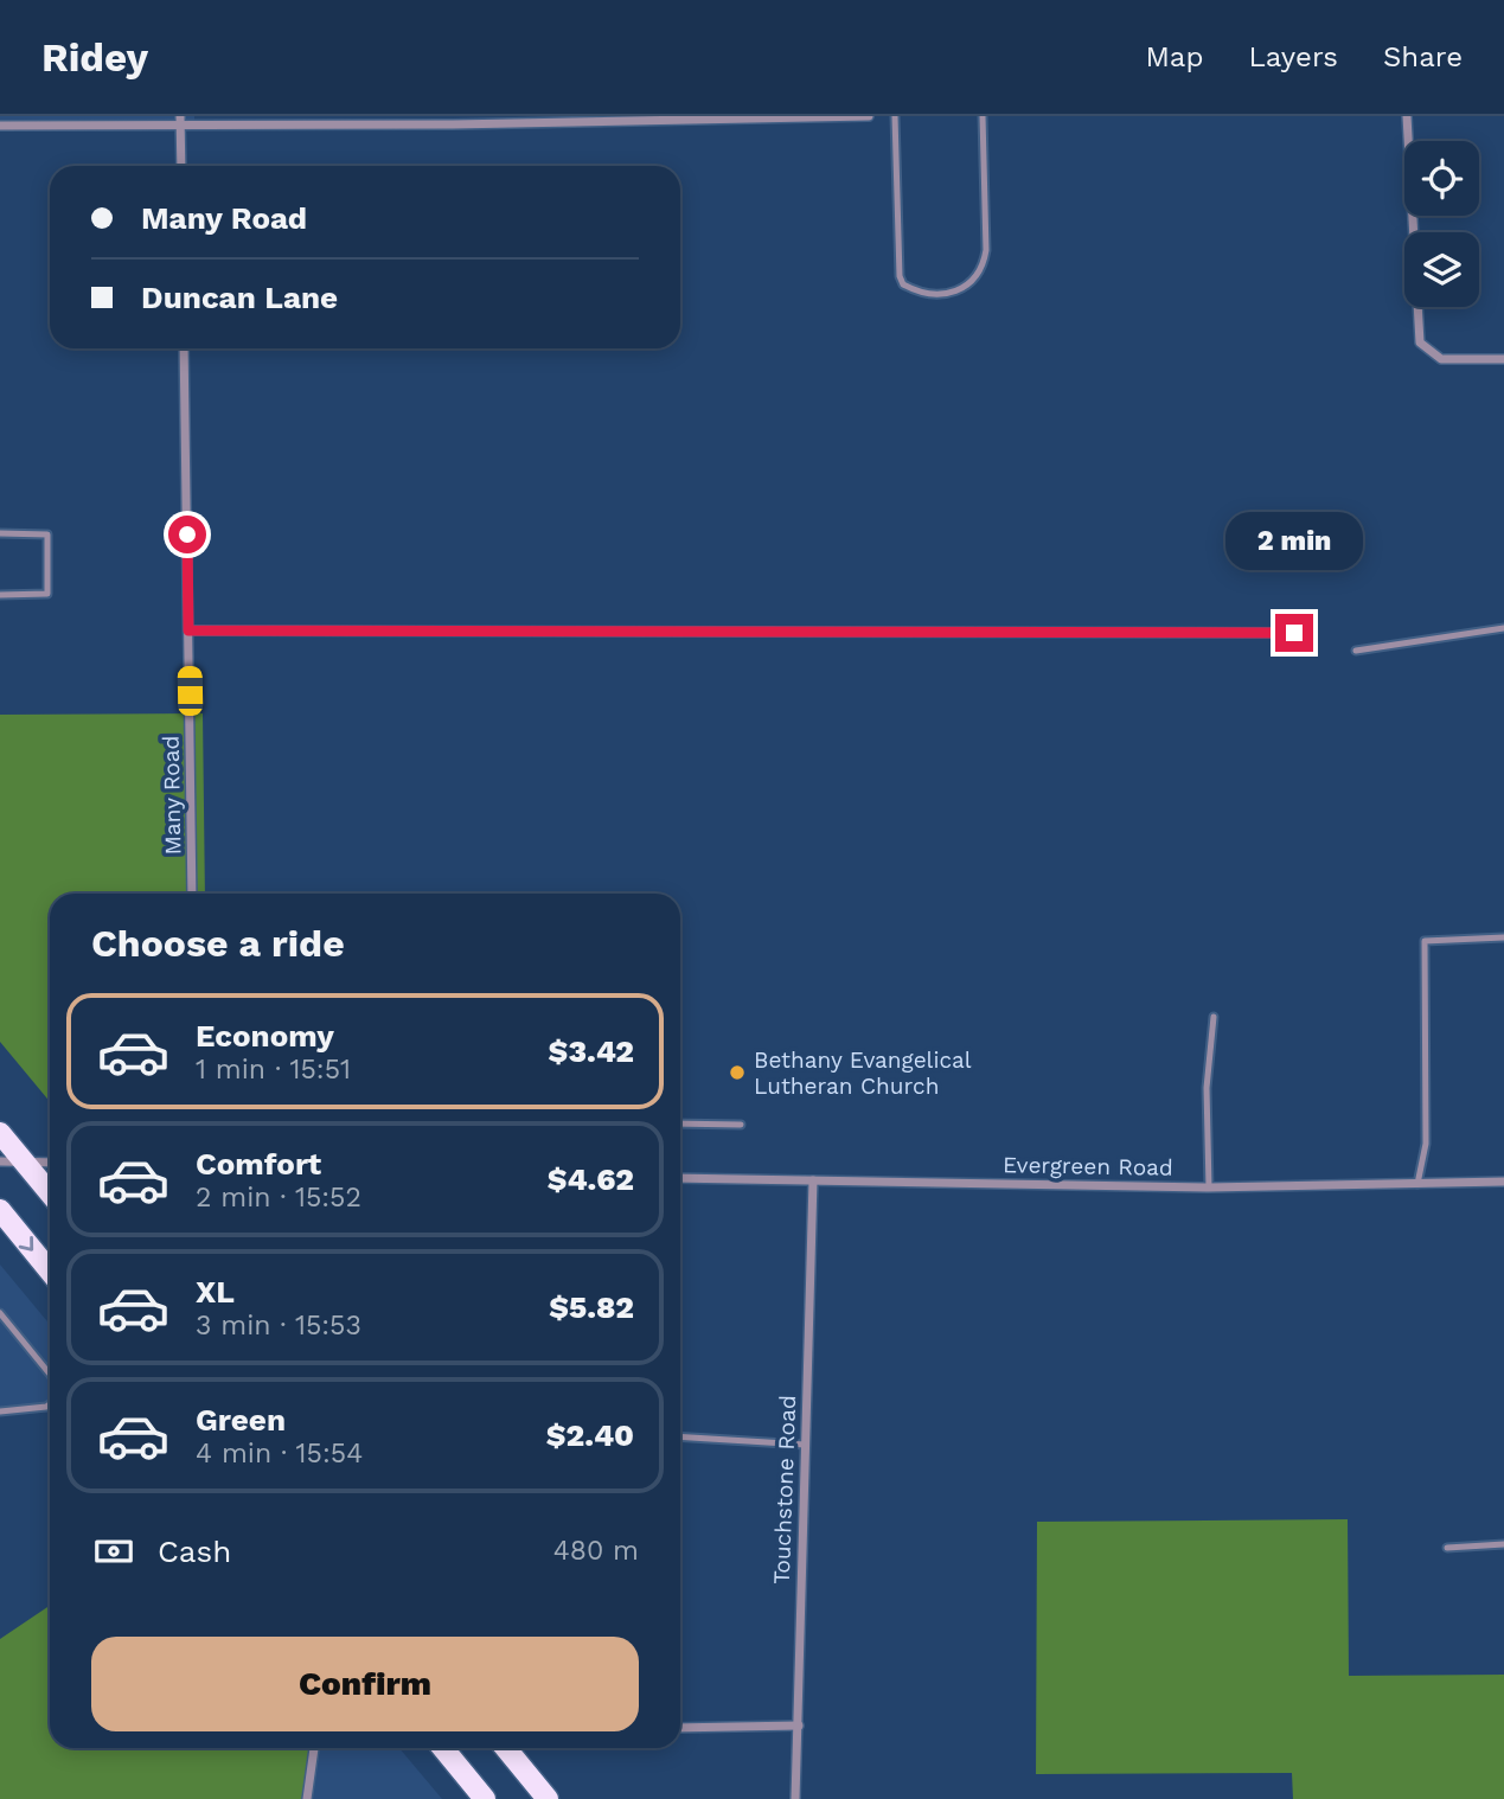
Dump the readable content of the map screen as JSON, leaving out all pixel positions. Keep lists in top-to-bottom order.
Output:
{
  "streets": {
    "street": ["Many Road", "Evergreen Road", "Touchstone Road"]
  },
  "crossings": [
    ["Evergreen Road", "Touchstone Road"]
  ],
  "places": ["Bethany Evangelical Lutheran Church"],
  "page": {
    "header": "Ridey",
    "nav": ["Map", "Layers", "Share"],
    "banner": ["Many Road", "Duncan Lane"],
    "bubble": "2 min",
    "heading": "Choose a ride",
    "list": [
      {
        "name": "Economy",
        "note": "1 min · 15:51",
        "value": "$3.42"
      },
      {
        "name": "Comfort",
        "note": "2 min · 15:52",
        "value": "$4.62"
      },
      {
        "name": "XL",
        "note": "3 min · 15:53",
        "value": "$5.82"
      },
      {
        "name": "Green",
        "note": "4 min · 15:54",
        "value": "$2.40"
      }
    ],
    "pay": ["Cash", "480 m"],
    "buttons": "Confirm"
  }
}
